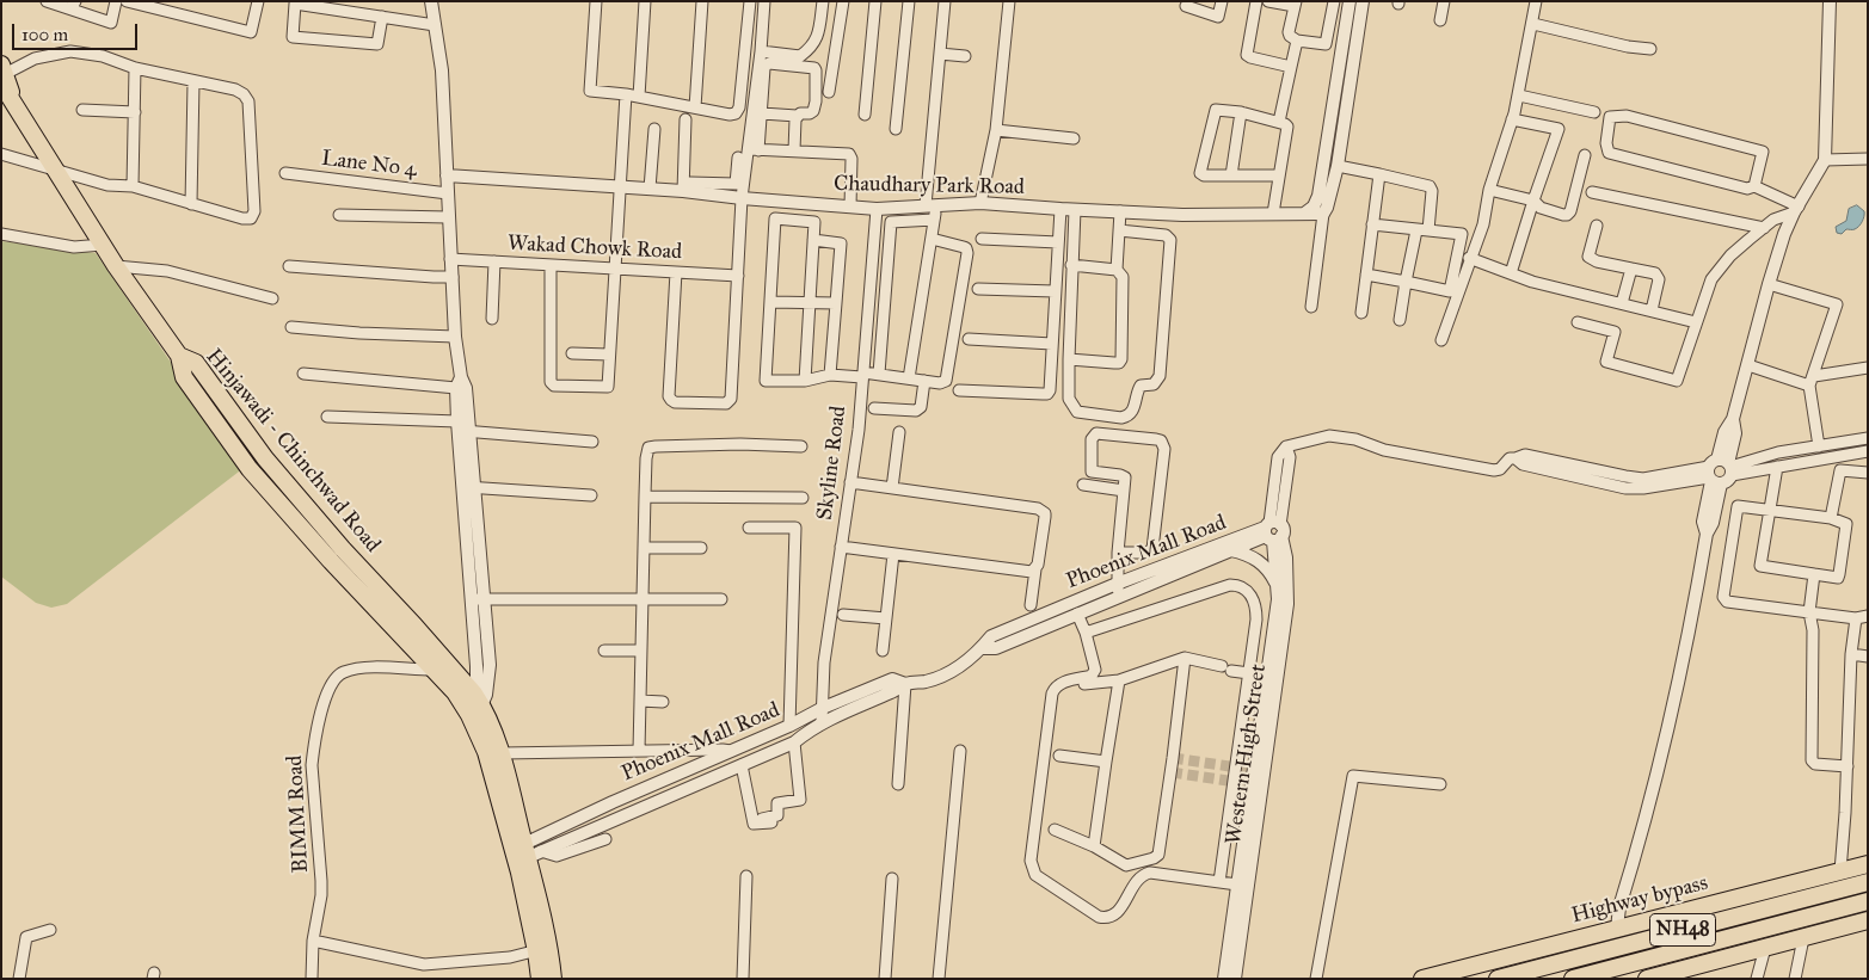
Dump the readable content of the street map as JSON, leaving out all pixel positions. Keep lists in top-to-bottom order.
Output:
{
  "streets": {
    "main road": ["Hinjawadi - Chinchwad Road", "Highway bypass", "NH48"],
    "street": [
      "Lane No 4",
      "Chaudhary Park Road",
      "Wakad Chowk Road",
      "Skyline Road",
      "Phoenix Mall Road",
      "Western High Street",
      "BIMM Road"
    ]
  },
  "crossings": [
    ["Chaudhary Park Road", "Skyline Road"],
    ["Hinjawadi - Chinchwad Road", "Phoenix Mall Road"],
    ["Hinjawadi - Chinchwad Road", "BIMM Road"],
    ["Skyline Road", "Phoenix Mall Road"],
    ["Phoenix Mall Road", "Western High Street"]
  ],
  "scale_bar": "100 m"
}
